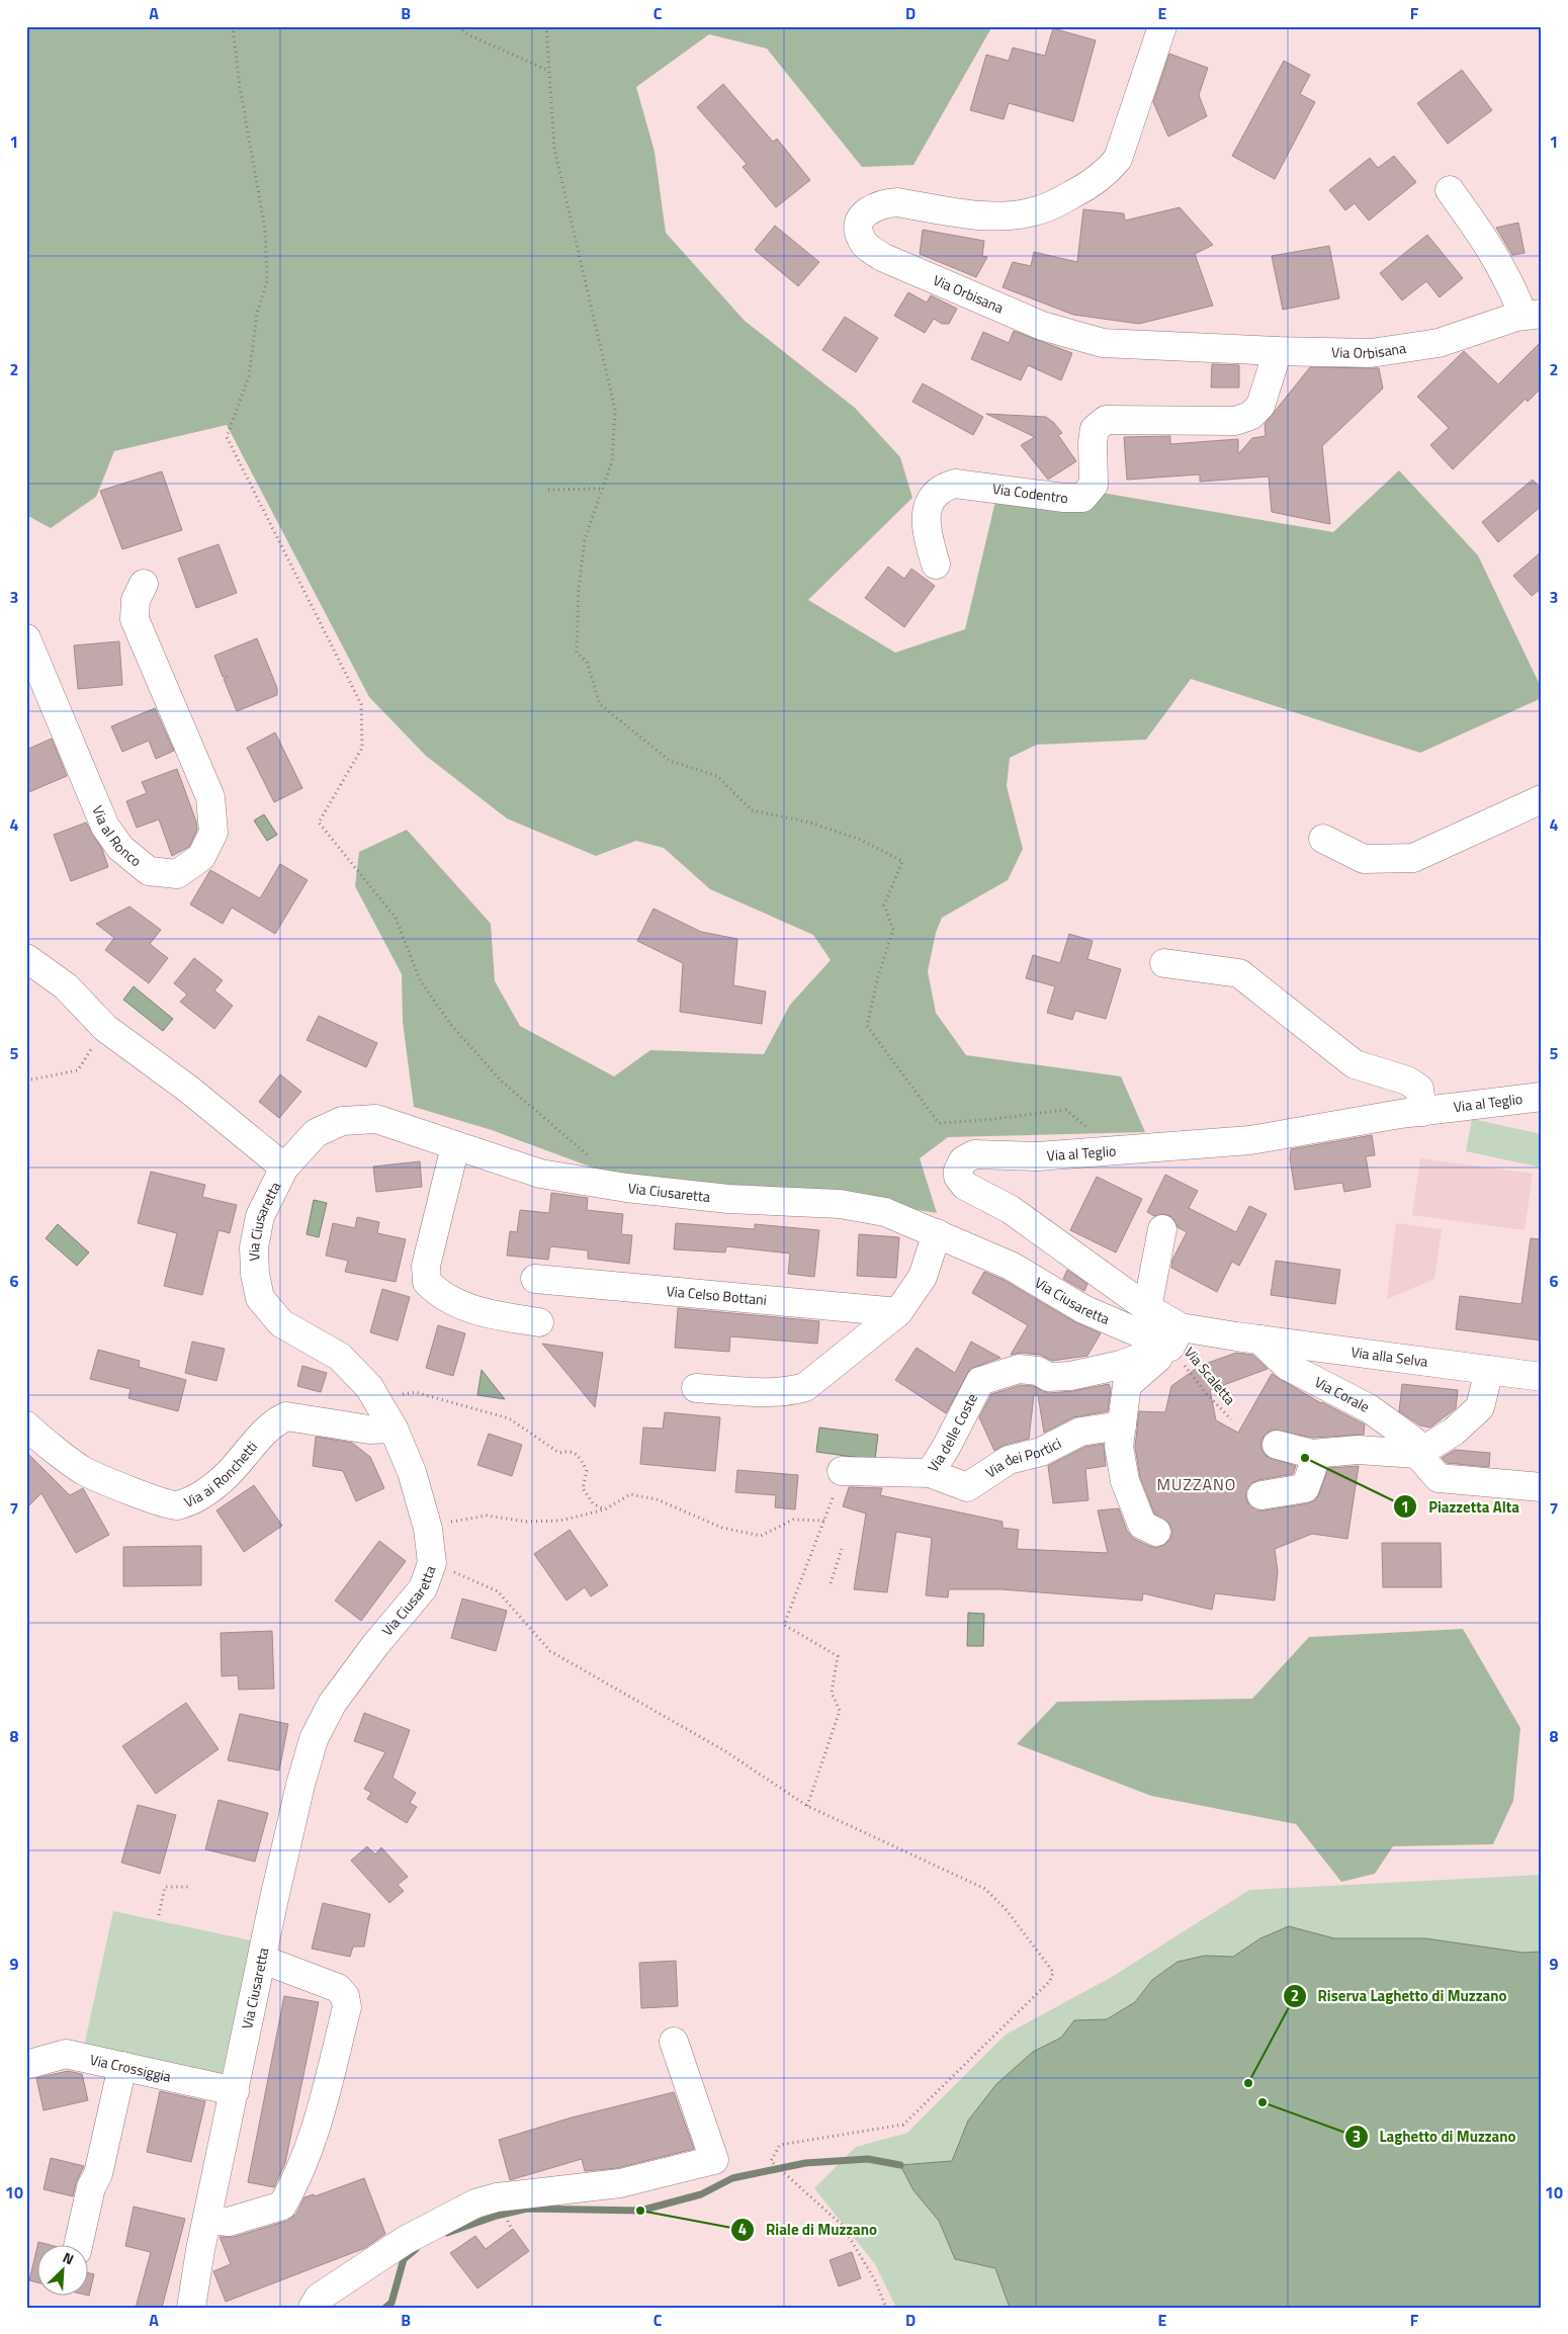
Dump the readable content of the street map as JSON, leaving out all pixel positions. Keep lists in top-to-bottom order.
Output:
{
  "streets": {
    "street": [
      "Via Orbisana",
      "Via Codentro",
      "Via al Ronco",
      "Via al Teglio",
      "Via Ciusaretta",
      "Via Celso Bottani",
      "Via alla Selva",
      "Via Corale",
      "Via delle Coste",
      "Via dei Portici",
      "Via ai Ronchetti",
      "Via Crossiggia"
    ],
    "path": ["Via Scaletta"]
  },
  "crossings": [
    ["Via Orbisana", "Via Codentro"],
    ["Via al Teglio", "Via Ciusaretta"],
    ["Via al Teglio", "Via alla Selva"],
    ["Via al Teglio", "Via Scaletta"],
    ["Via al Teglio", "Via Corale"],
    ["Via al Teglio", "Via delle Coste"],
    ["Via Ciusaretta", "Via Scaletta"],
    ["Via Ciusaretta", "Via delle Coste"],
    ["Via Ciusaretta", "Via ai Ronchetti"],
    ["Via Ciusaretta", "Via Crossiggia"],
    ["Via alla Selva", "Via Corale"],
    ["Via Scaletta", "Via delle Coste"],
    ["Via delle Coste", "Via dei Portici"]
  ],
  "districts": ["MUZZANO"],
  "places": [
    "Piazzetta Alta",
    "Riserva Laghetto di Muzzano",
    "Laghetto di Muzzano",
    "Riale di Muzzano"
  ],
  "north": "top right",
  "grid": {
    "columns": [
      "A",
      "B",
      "C",
      "D",
      "E",
      "F"
    ],
    "rows": [
      "1",
      "2",
      "3",
      "4",
      "5",
      "6",
      "7",
      "8",
      "9",
      "10"
    ]
  }
}
